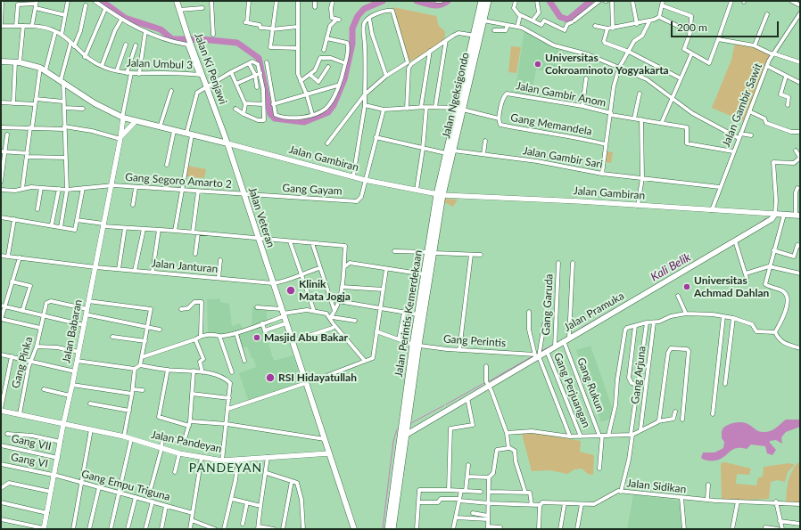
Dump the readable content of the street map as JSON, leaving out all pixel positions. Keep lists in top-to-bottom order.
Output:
{
  "streets": {
    "main road": [
      "Jalan Ki Penjawi",
      "Jalan Ngeksigondo",
      "Jalan Veteran",
      "Jalan Pramuka",
      "Jalan Perintis Kemerdekaan"
    ],
    "street": [
      "Jalan Umbul 3",
      "Jalan Gambir Anom",
      "Jalan Gambir Sawit",
      "Gang Memandela",
      "Jalan Gambir Sari",
      "Jalan Gambiran",
      "Gang Segoro Amarto 2",
      "Gang Gayam",
      "Jalan Janturan",
      "Gang Garuda",
      "Jalan Babaran",
      "Gang Perintis",
      "Gang Pinka",
      "Gang Arjuna",
      "Gang Rukun",
      "Gang Perjuangan",
      "Jalan Pandeyan",
      "Gang VII",
      "Gang VI",
      "Gang Empu Triguna",
      "Jalan Sidikan"
    ]
  },
  "crossings": [
    ["Jalan Umbul 3", "Jalan Ki Penjawi"],
    ["Jalan Ki Penjawi", "Jalan Gambiran"],
    ["Jalan Ki Penjawi", "Jalan Veteran"],
    ["Jalan Gambir Anom", "Jalan Gambir Sawit"],
    ["Jalan Gambir Anom", "Gang Memandela"],
    ["Jalan Ngeksigondo", "Jalan Gambir Sari"],
    ["Jalan Ngeksigondo", "Jalan Gambiran"],
    ["Jalan Ngeksigondo", "Jalan Perintis Kemerdekaan"],
    ["Jalan Gambir Sawit", "Jalan Gambir Sari"],
    ["Jalan Gambir Sawit", "Jalan Gambiran"],
    ["Jalan Gambiran", "Gang Gayam"],
    ["Jalan Gambiran", "Jalan Veteran"],
    ["Jalan Gambiran", "Jalan Pramuka"],
    ["Jalan Gambiran", "Jalan Perintis Kemerdekaan"],
    ["Gang Segoro Amarto 2", "Gang Gayam"],
    ["Gang Segoro Amarto 2", "Jalan Veteran"],
    ["Gang Segoro Amarto 2", "Jalan Babaran"],
    ["Gang Gayam", "Jalan Veteran"],
    ["Jalan Veteran", "Jalan Janturan"],
    ["Jalan Veteran", "Jalan Pandeyan"],
    ["Jalan Janturan", "Jalan Babaran"],
    ["Gang Garuda", "Jalan Pramuka"],
    ["Jalan Pramuka", "Jalan Perintis Kemerdekaan"],
    ["Jalan Pramuka", "Gang Perintis"],
    ["Jalan Pramuka", "Gang Rukun"],
    ["Jalan Pramuka", "Gang Perjuangan"],
    ["Jalan Perintis Kemerdekaan", "Gang Perintis"],
    ["Jalan Babaran", "Gang Pinka"],
    ["Jalan Babaran", "Jalan Pandeyan"],
    ["Jalan Babaran", "Gang VII"],
    ["Jalan Babaran", "Gang VI"],
    ["Jalan Babaran", "Gang Empu Triguna"],
    ["Gang Pinka", "Jalan Pandeyan"],
    ["Gang VI", "Gang Empu Triguna"]
  ],
  "districts": ["PANDEYAN"],
  "water": ["Kali Belik"],
  "places": [
    "Universitas Cokroaminoto Yogyakarta",
    "Universitas Achmad Dahlan",
    "Klinik Mata Jogja",
    "Masjid Abu Bakar",
    "RSI Hidayatullah"
  ],
  "scale_bar": "200 m"
}
